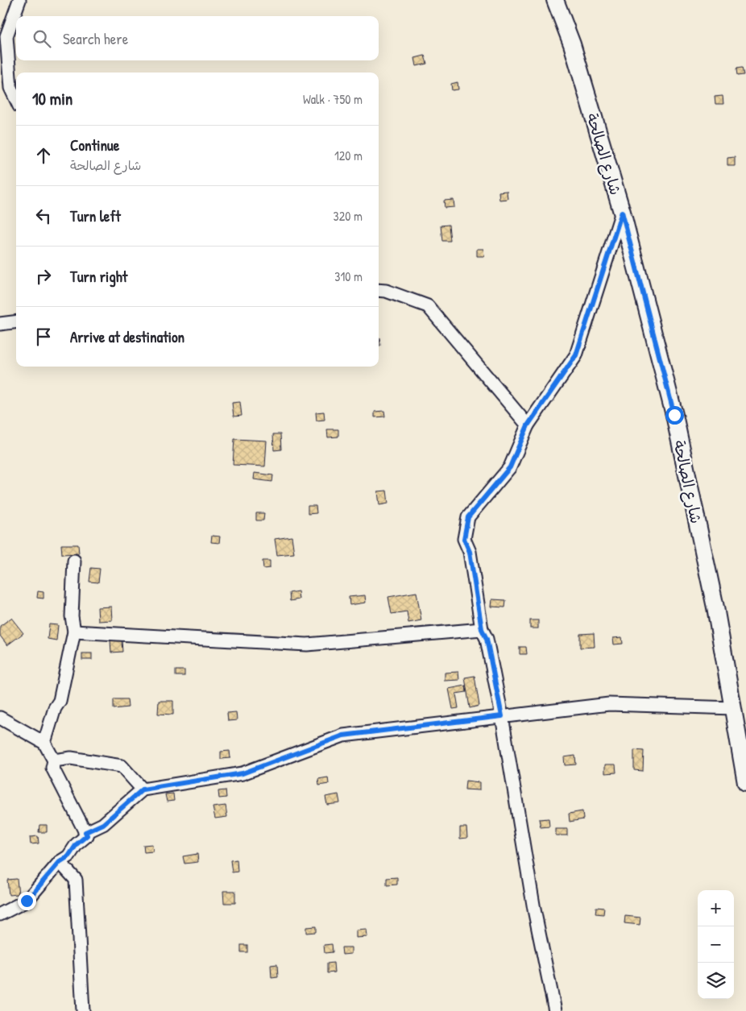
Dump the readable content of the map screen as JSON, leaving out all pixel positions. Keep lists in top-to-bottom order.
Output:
{
  "streets": {
    "main road": ["شارع الصالحة"]
  },
  "page": {
    "search": "Search here",
    "heading": ["10 min", "Walk · 750 m"],
    "list": [
      ["Continue", "شارع الصالحة", "120 m"],
      ["Turn left", "320 m"],
      ["Turn right", "310 m"],
      "Arrive at destination"
    ],
    "map_buttons": ["+", "−"]
  }
}
